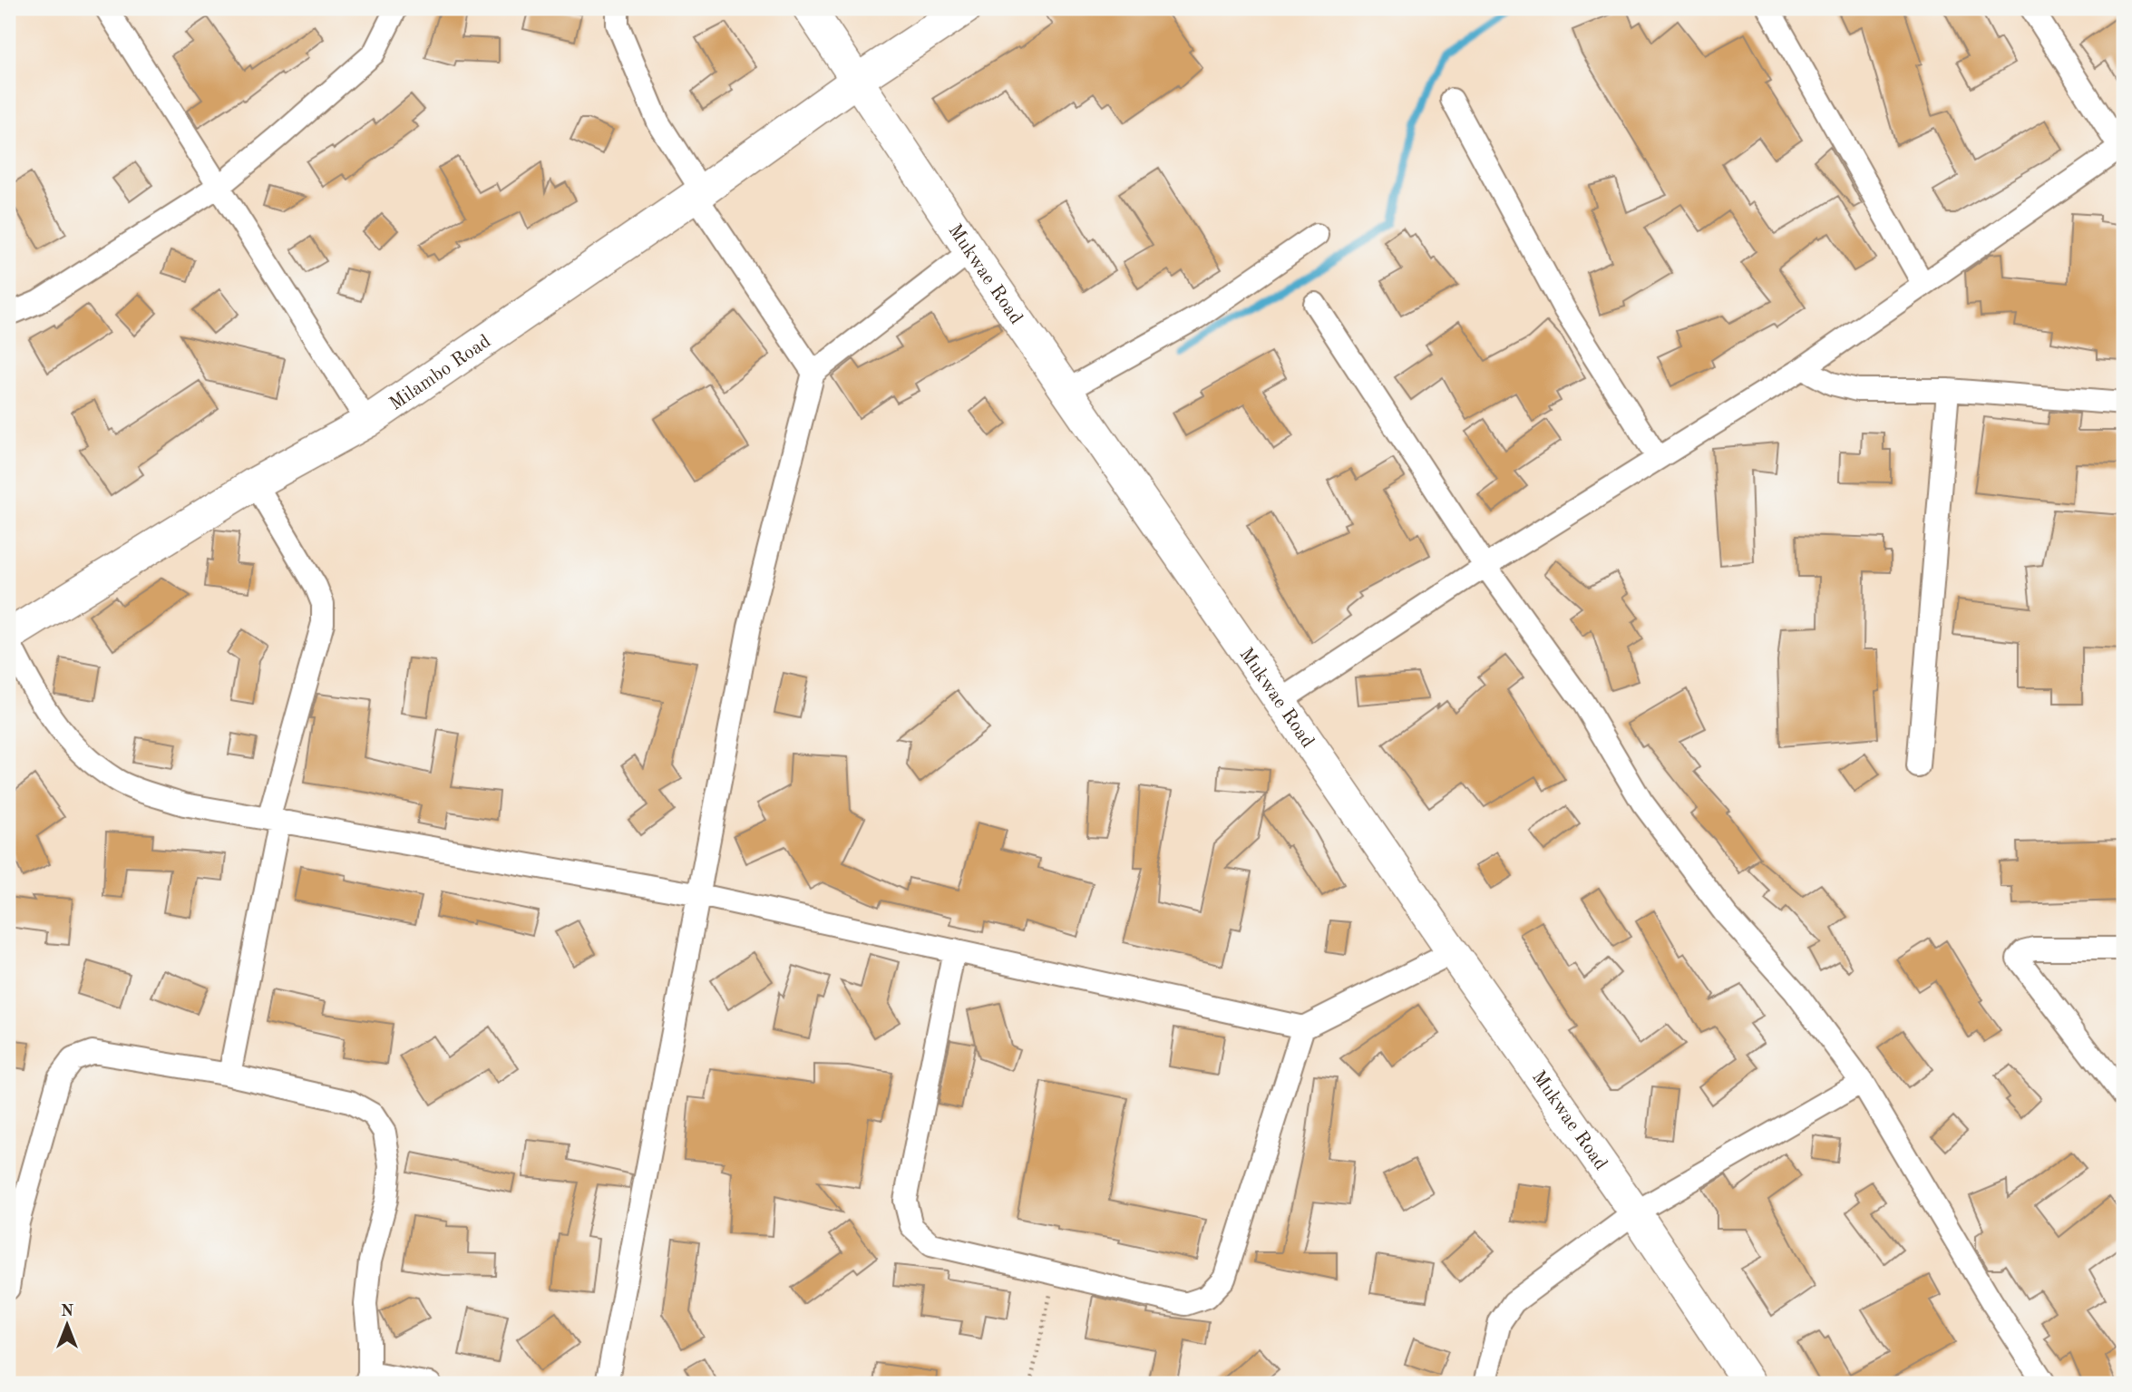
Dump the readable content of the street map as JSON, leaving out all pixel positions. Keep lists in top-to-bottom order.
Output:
{
  "streets": {
    "street": ["Mukwae Road", "Milambo Road"]
  },
  "crossings": [
    ["Mukwae Road", "Milambo Road"]
  ],
  "north": "top"
}
